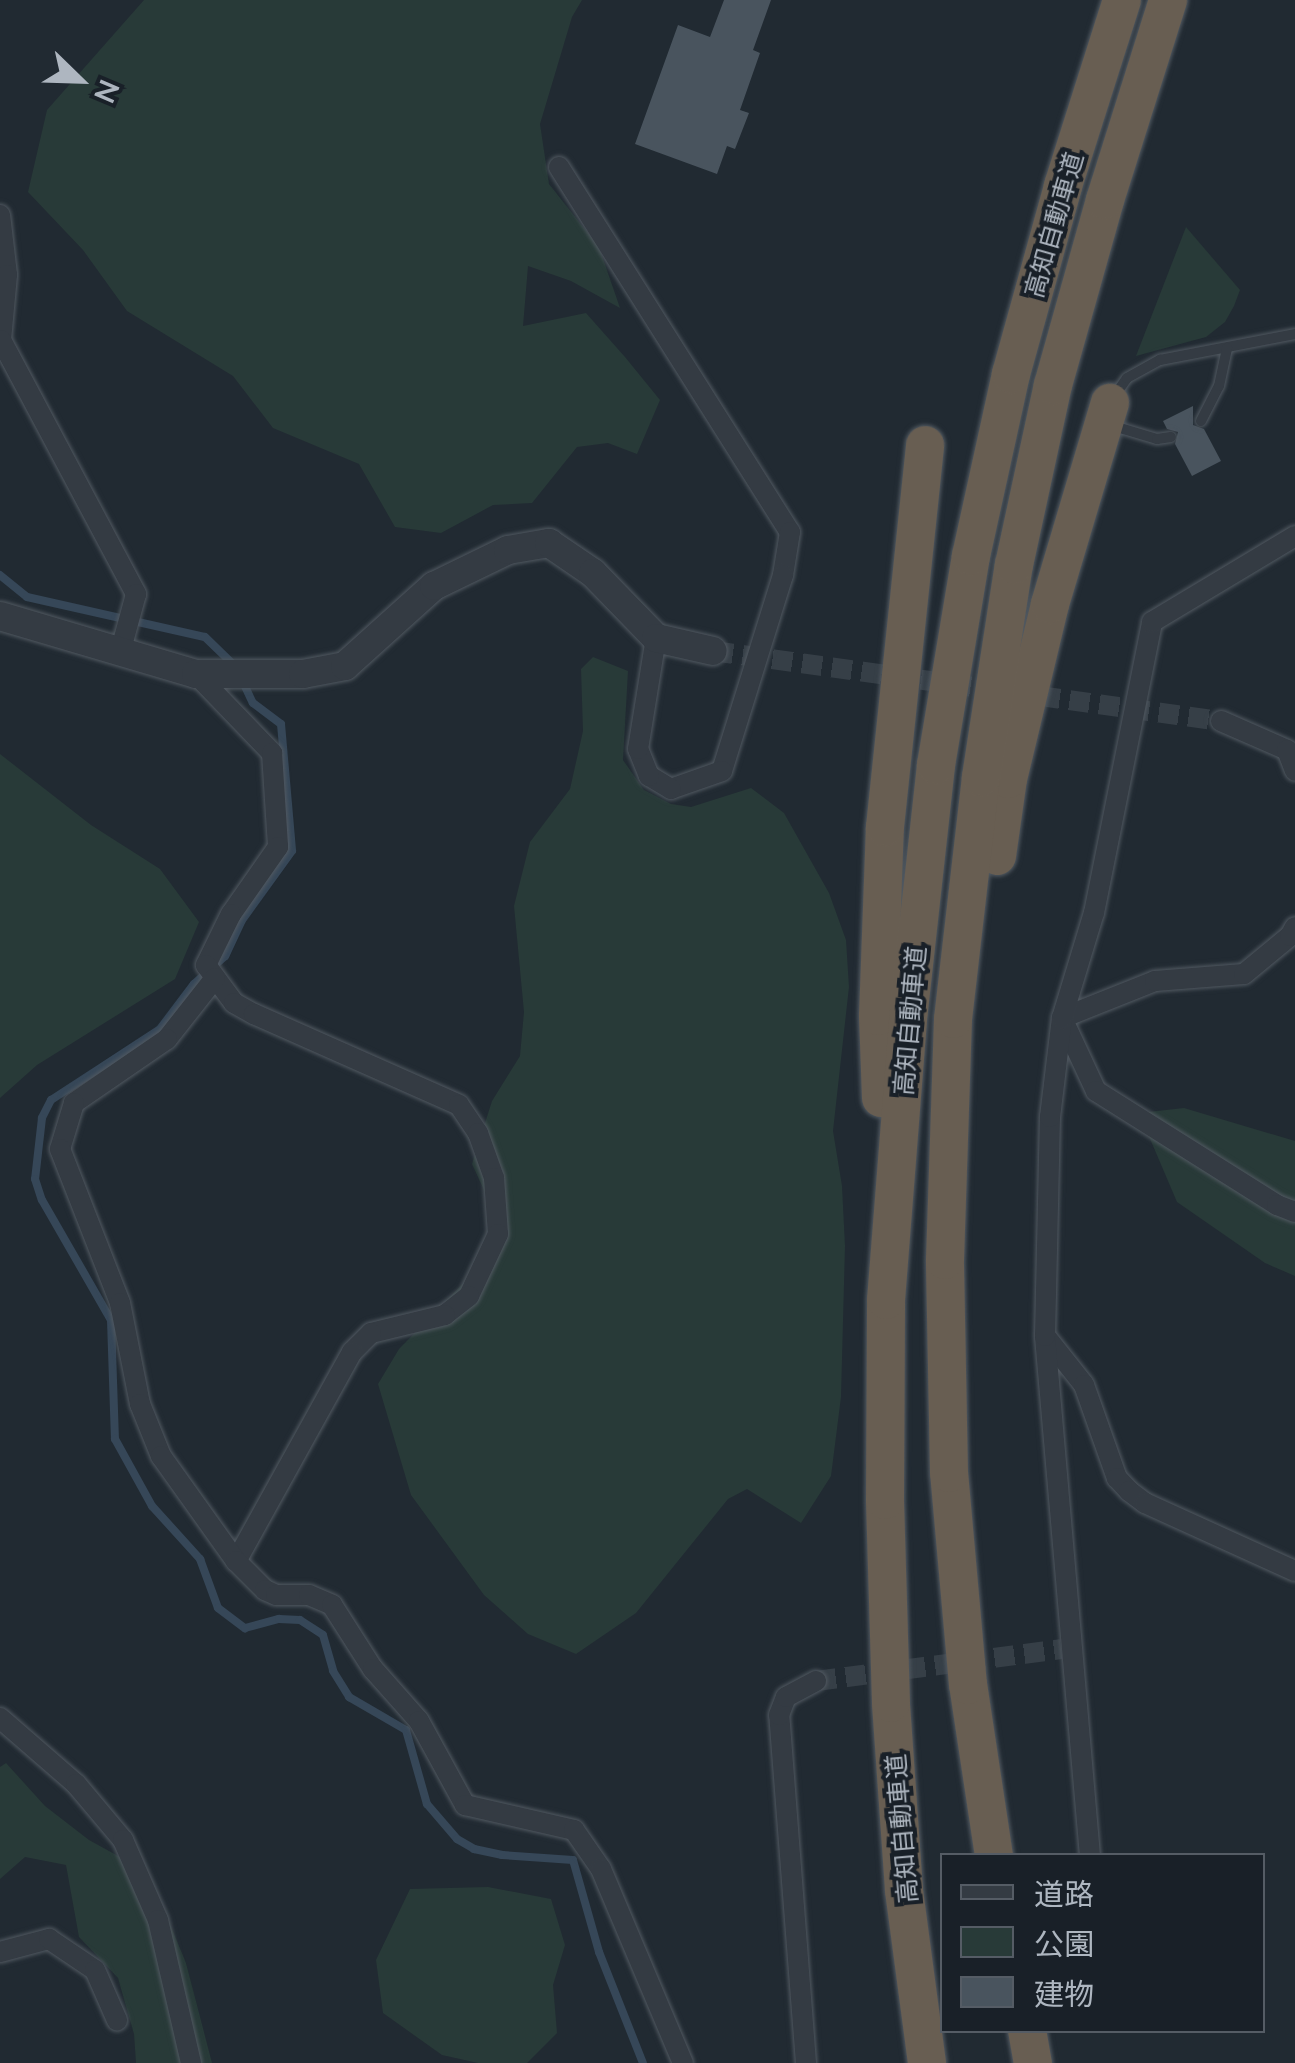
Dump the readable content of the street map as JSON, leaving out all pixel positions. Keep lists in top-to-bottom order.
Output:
{
  "streets": {
    "highway": ["高知自動車道"]
  },
  "legend": ["道路", "公園", "建物"],
  "north": "bottom right"
}
